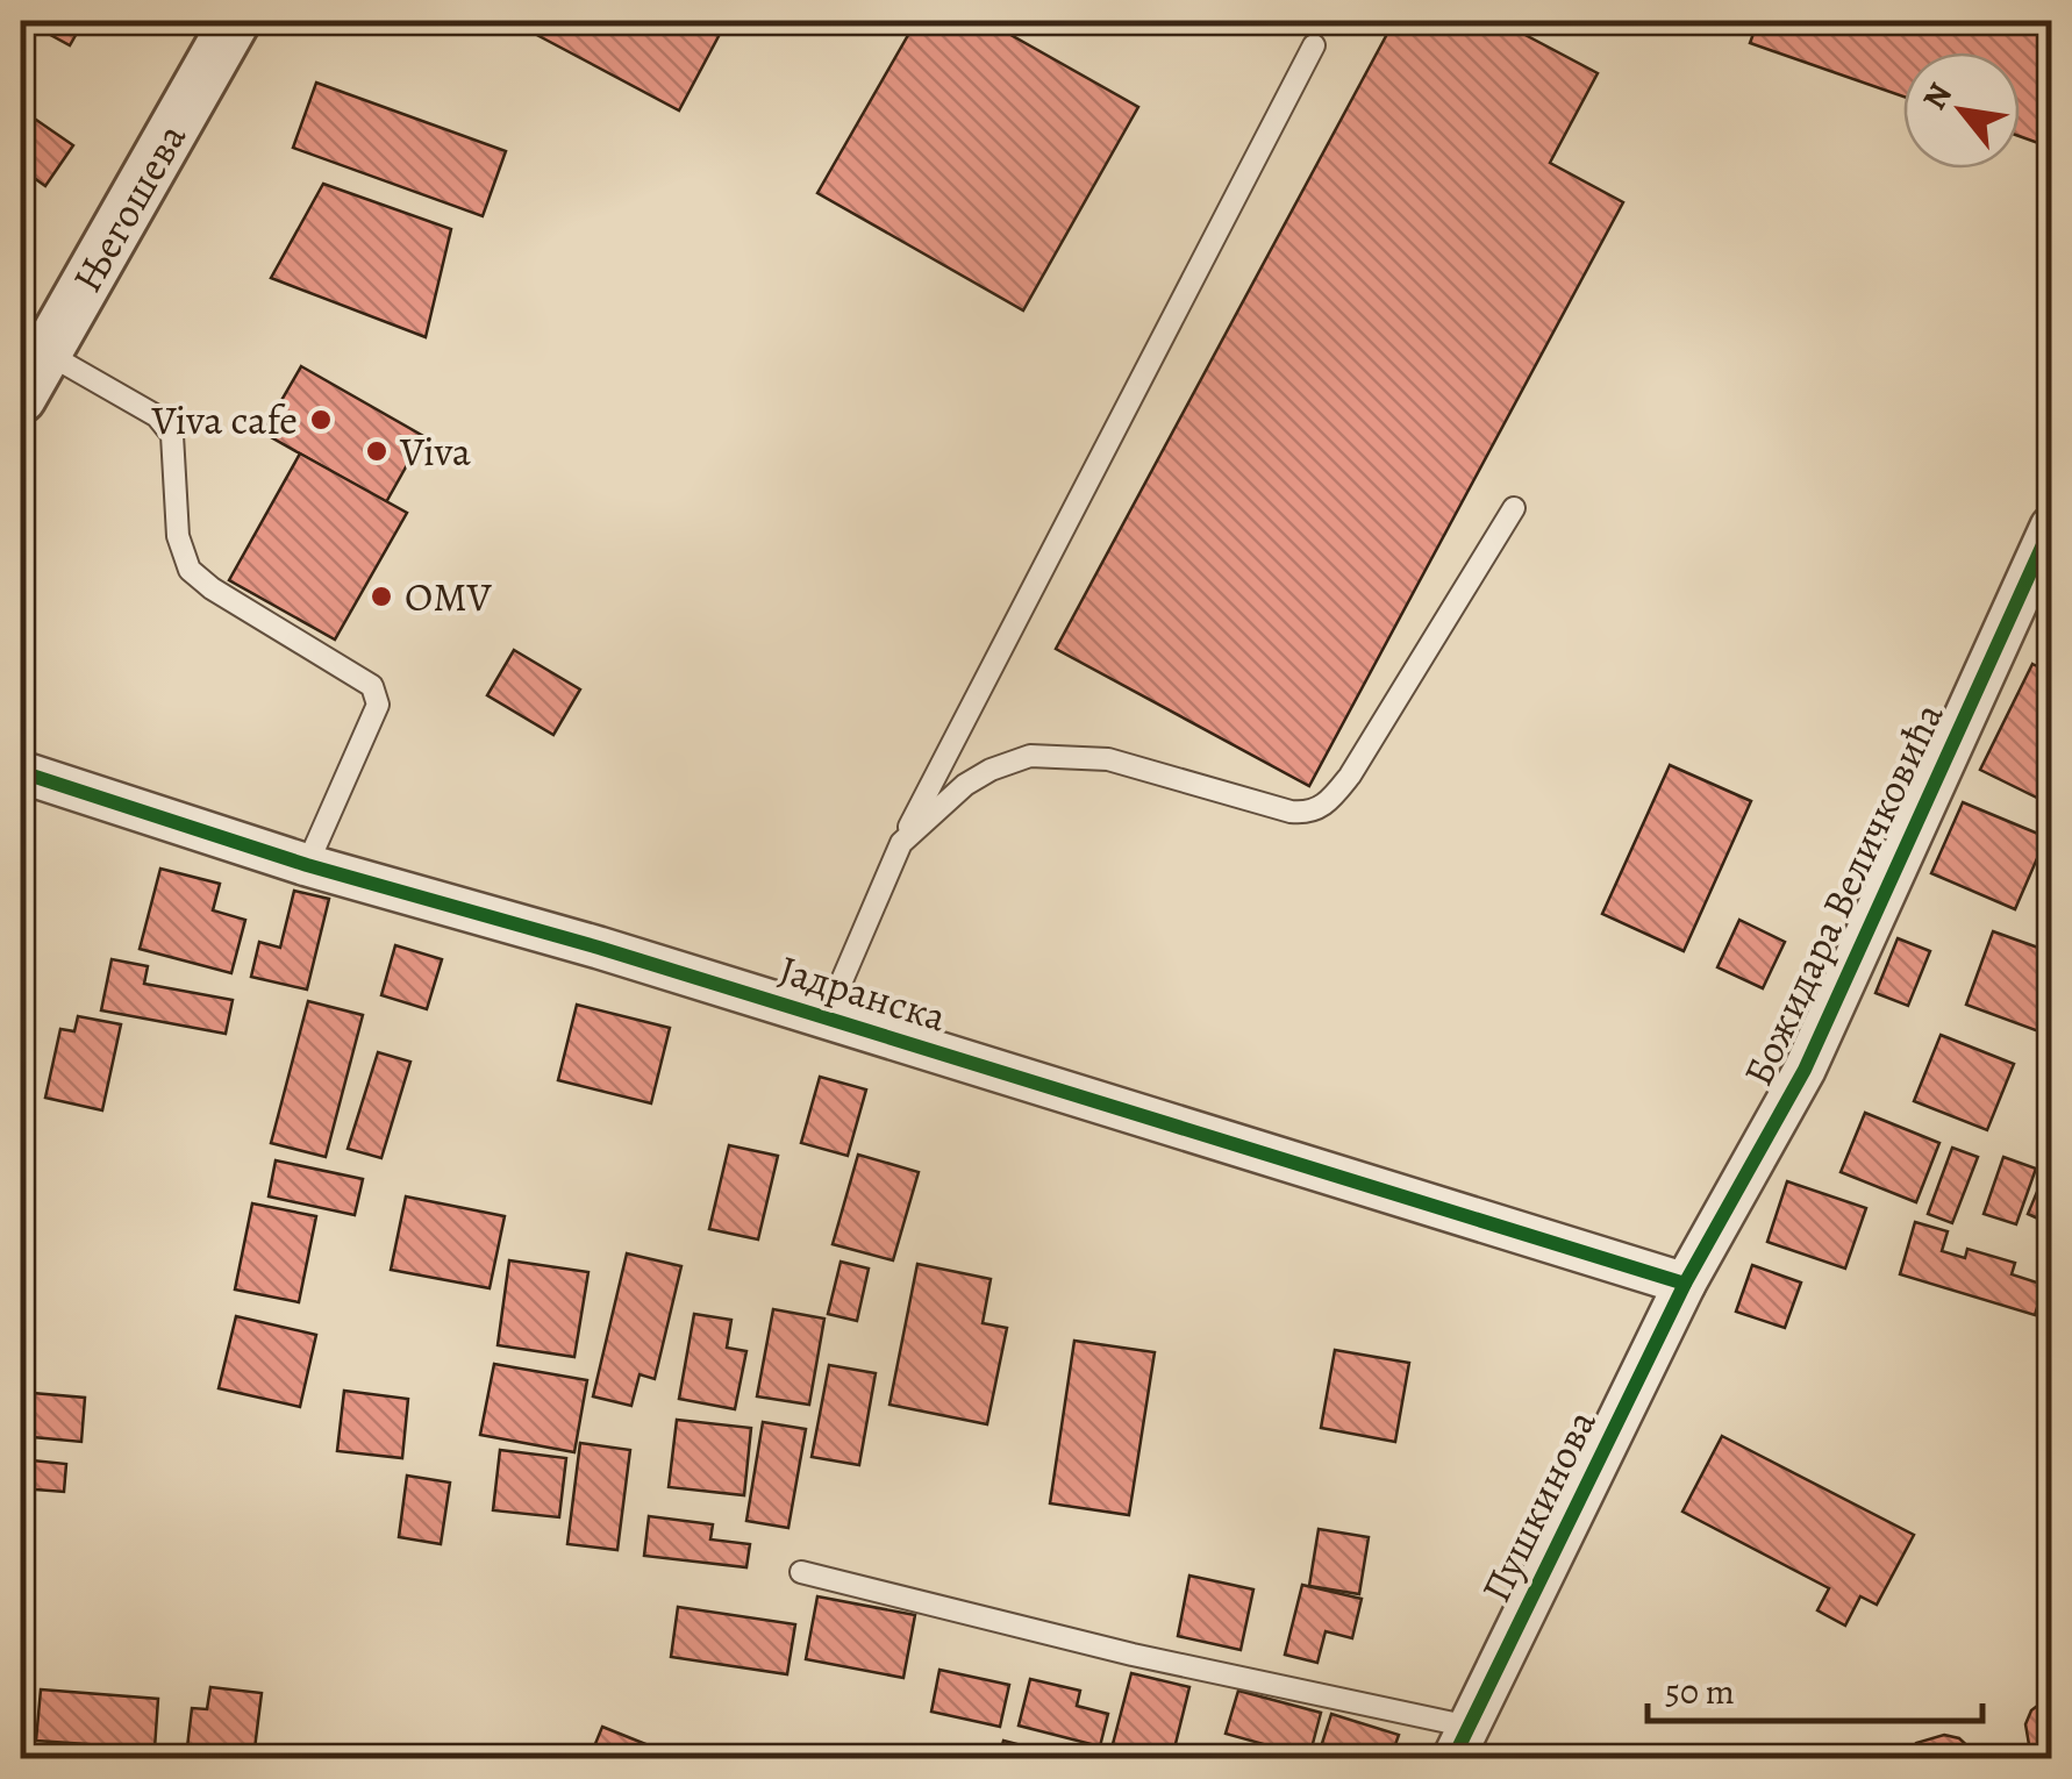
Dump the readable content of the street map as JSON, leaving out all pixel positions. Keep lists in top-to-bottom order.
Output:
{
  "streets": {
    "street": [
      "Његошева",
      "Божидара Величковића",
      "Јадранска",
      "Пушкинова"
    ]
  },
  "crossings": [
    ["Божидара Величковића", "Јадранска"],
    ["Божидара Величковића", "Пушкинова"],
    ["Јадранска", "Пушкинова"]
  ],
  "places": ["Viva cafe", "Viva", "OMV"],
  "scale_bar": "50 m",
  "north": "top left"
}
